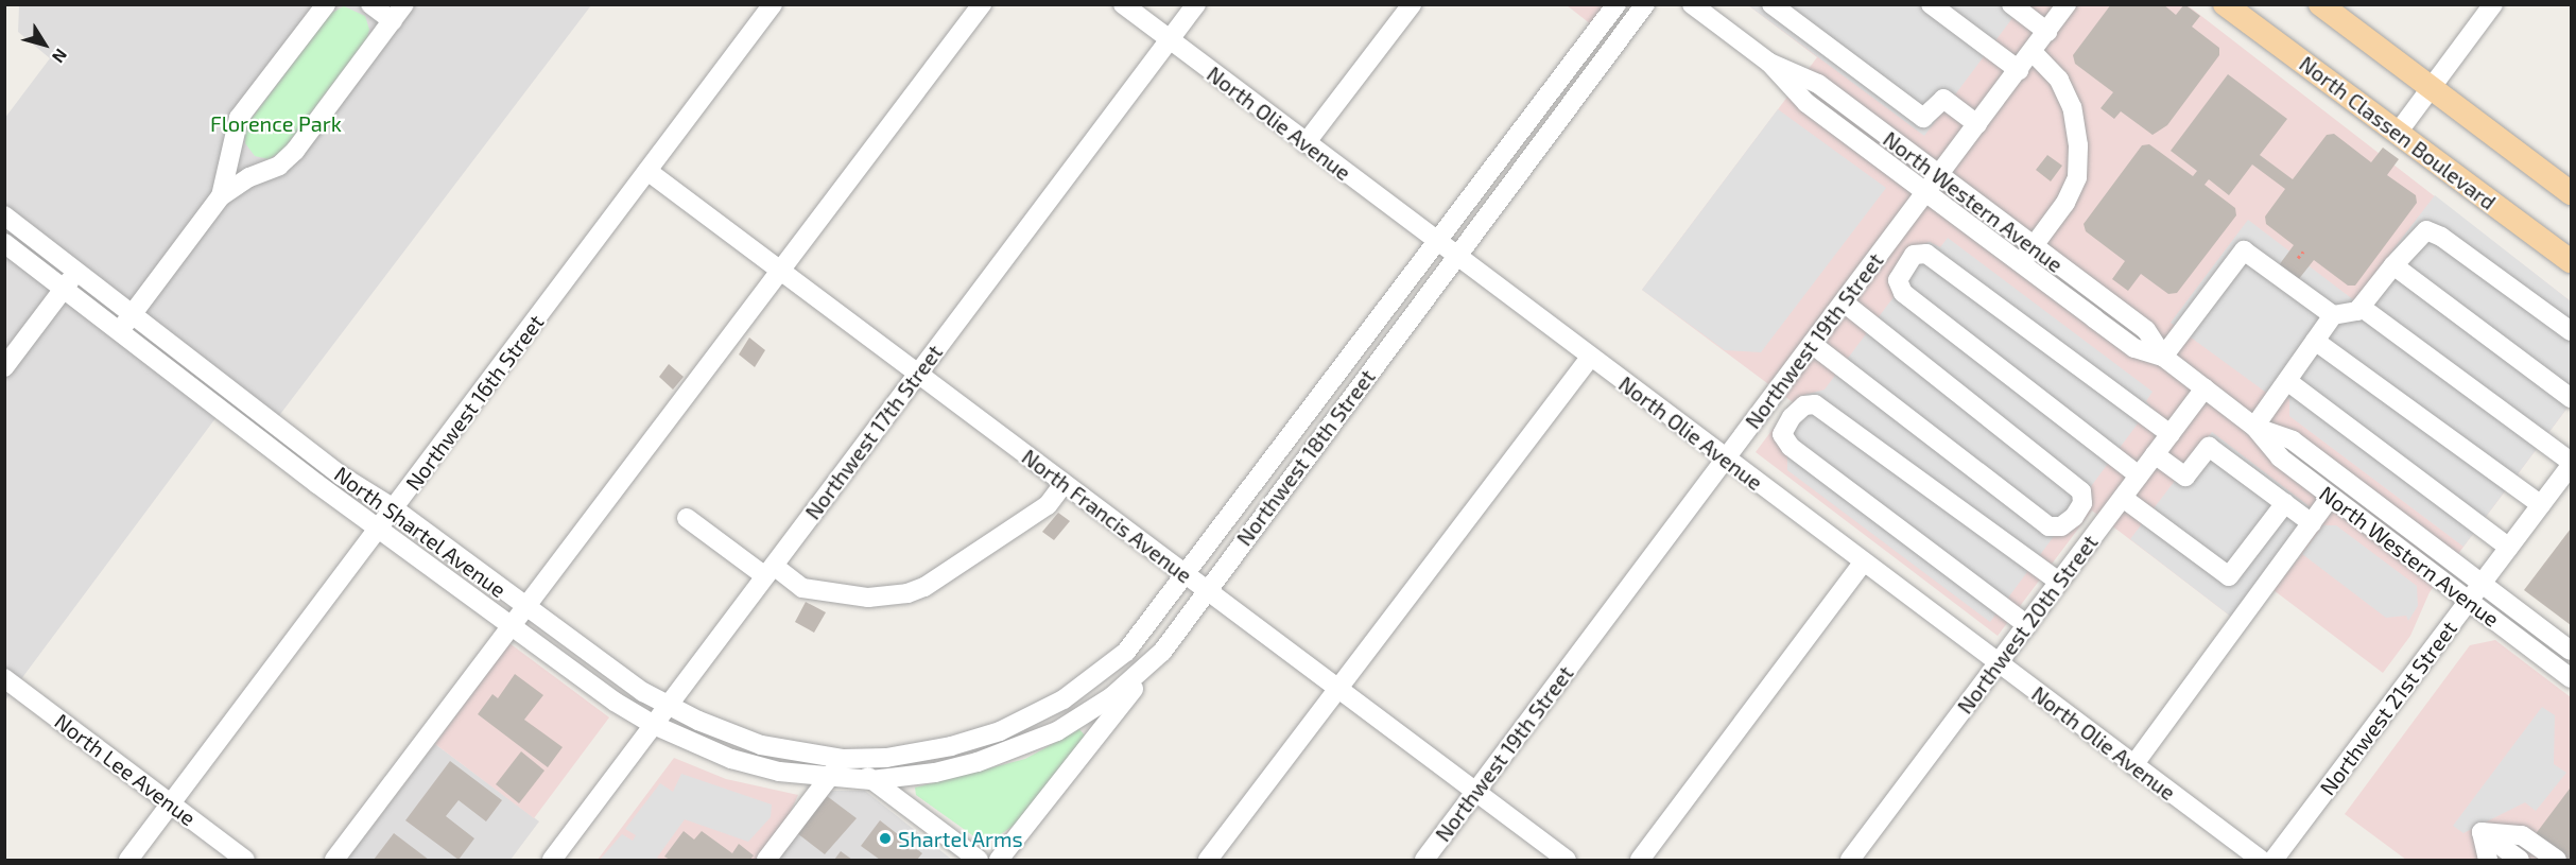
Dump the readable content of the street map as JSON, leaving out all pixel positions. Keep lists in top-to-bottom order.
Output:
{
  "streets": {
    "main road": ["North Classen Boulevard"],
    "street": [
      "North Olie Avenue",
      "North Western Avenue",
      "Northwest 19th Street",
      "Northwest 16th Street",
      "Northwest 17th Street",
      "Northwest 18th Street",
      "North Francis Avenue",
      "North Shartel Avenue",
      "Northwest 20th Street",
      "Northwest 21st Street",
      "North Lee Avenue"
    ]
  },
  "crossings": [
    ["North Olie Avenue", "Northwest 19th Street"],
    ["North Olie Avenue", "Northwest 17th Street"],
    ["North Olie Avenue", "Northwest 18th Street"],
    ["North Olie Avenue", "Northwest 20th Street"],
    ["North Western Avenue", "Northwest 19th Street"],
    ["North Western Avenue", "Northwest 20th Street"],
    ["North Western Avenue", "Northwest 21st Street"],
    ["Northwest 19th Street", "North Francis Avenue"],
    ["Northwest 16th Street", "North Francis Avenue"],
    ["Northwest 16th Street", "North Shartel Avenue"],
    ["Northwest 16th Street", "North Lee Avenue"],
    ["Northwest 17th Street", "North Francis Avenue"],
    ["Northwest 17th Street", "North Shartel Avenue"],
    ["Northwest 18th Street", "North Francis Avenue"],
    ["Northwest 18th Street", "North Shartel Avenue"]
  ],
  "parks": ["Florence Park"],
  "places": ["Shartel Arms"],
  "north": "bottom right"
}
